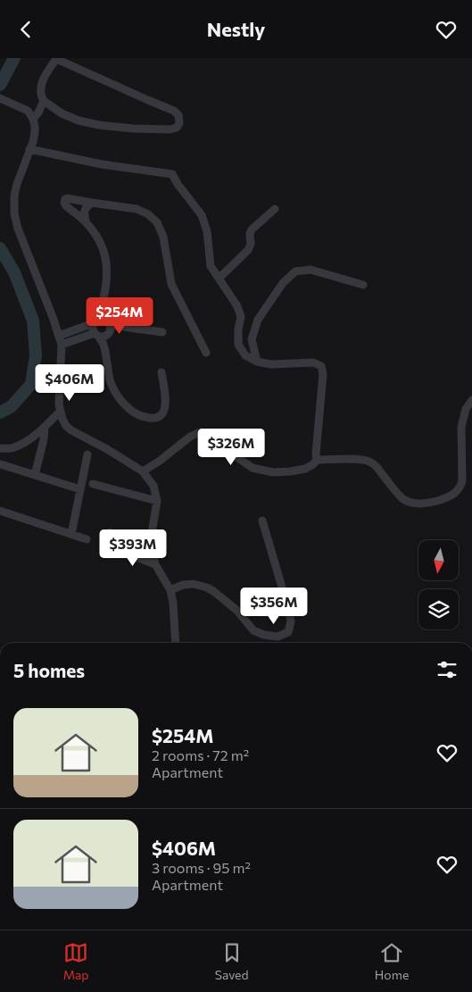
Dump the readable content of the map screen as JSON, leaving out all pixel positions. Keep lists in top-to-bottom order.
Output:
{
  "north": "bottom",
  "page": {
    "header": "Nestly",
    "price": [
      "$254M",
      "$406M",
      "$326M",
      "$393M",
      "$356M"
    ],
    "heading": "5 homes",
    "list": [
      {
        "name": "$254M",
        "note": "2 rooms · 72 m² · Apartment"
      },
      {
        "name": "$406M",
        "note": "3 rooms · 95 m² · Apartment"
      }
    ],
    "tabs": ["Map", "Saved", "Home"]
  }
}
